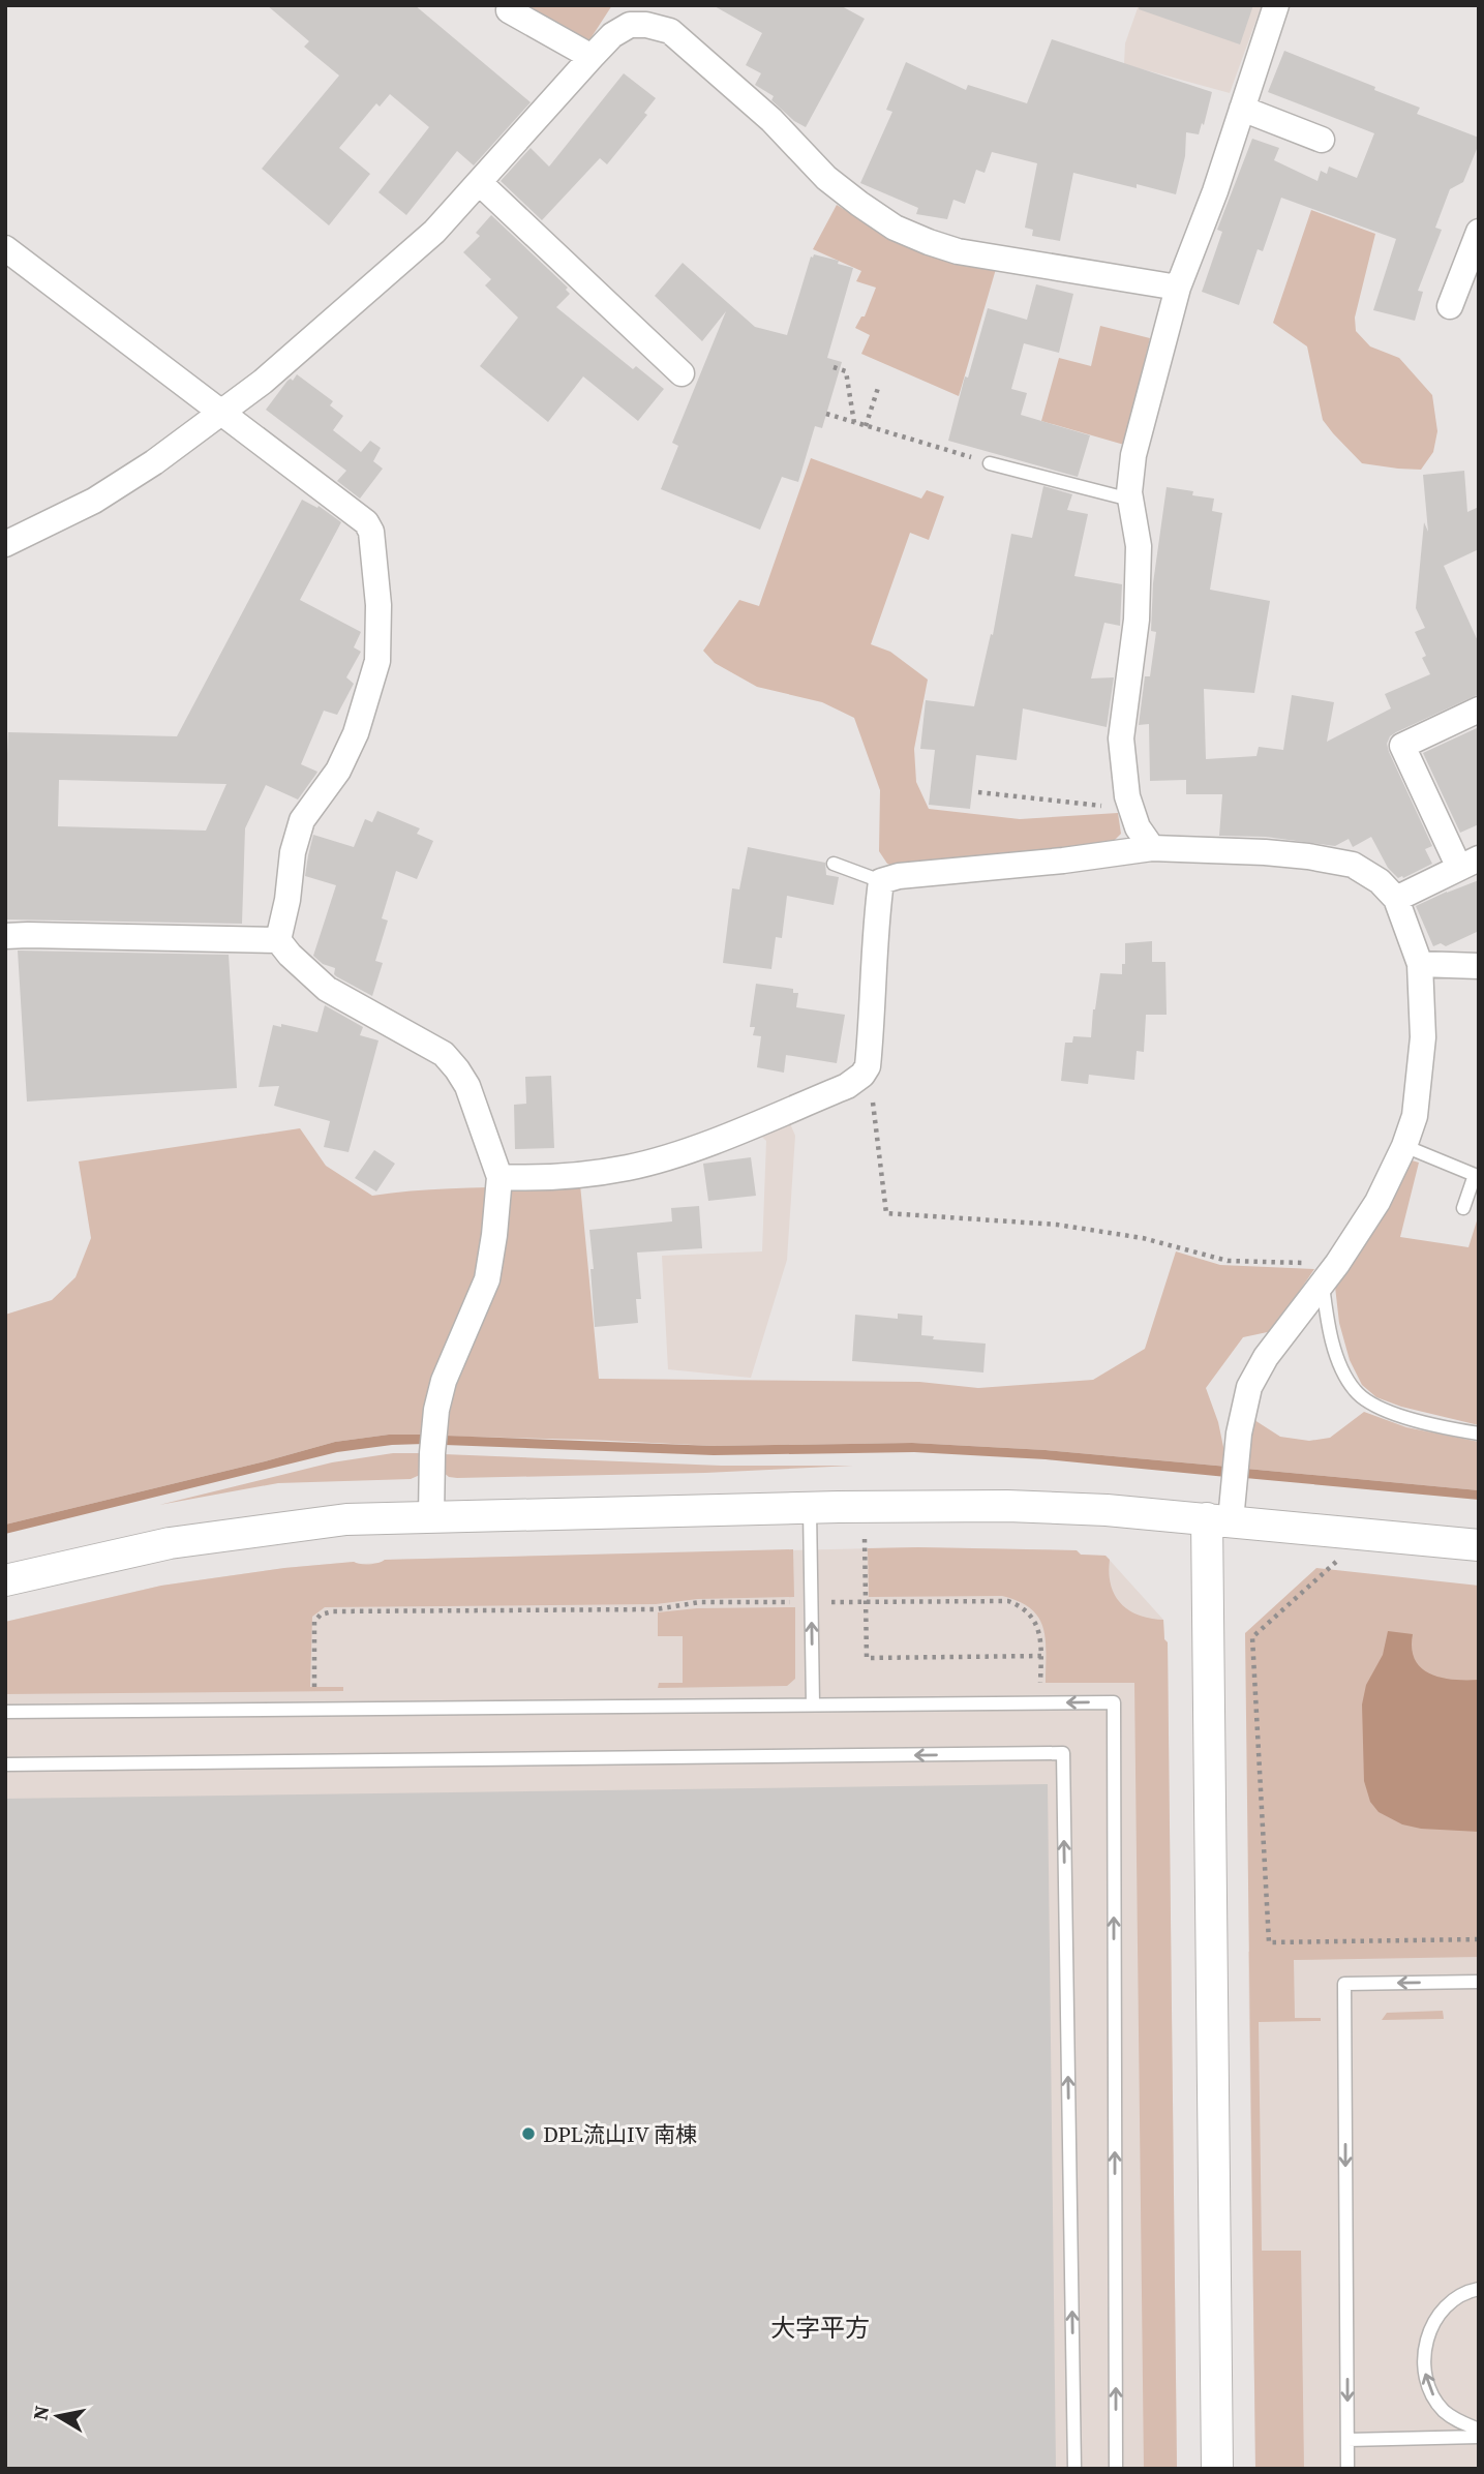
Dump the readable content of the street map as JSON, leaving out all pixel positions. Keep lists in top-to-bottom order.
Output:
{
  "districts": ["大字平方"],
  "places": ["DPL流山IV 南棟"],
  "north": "left"
}
